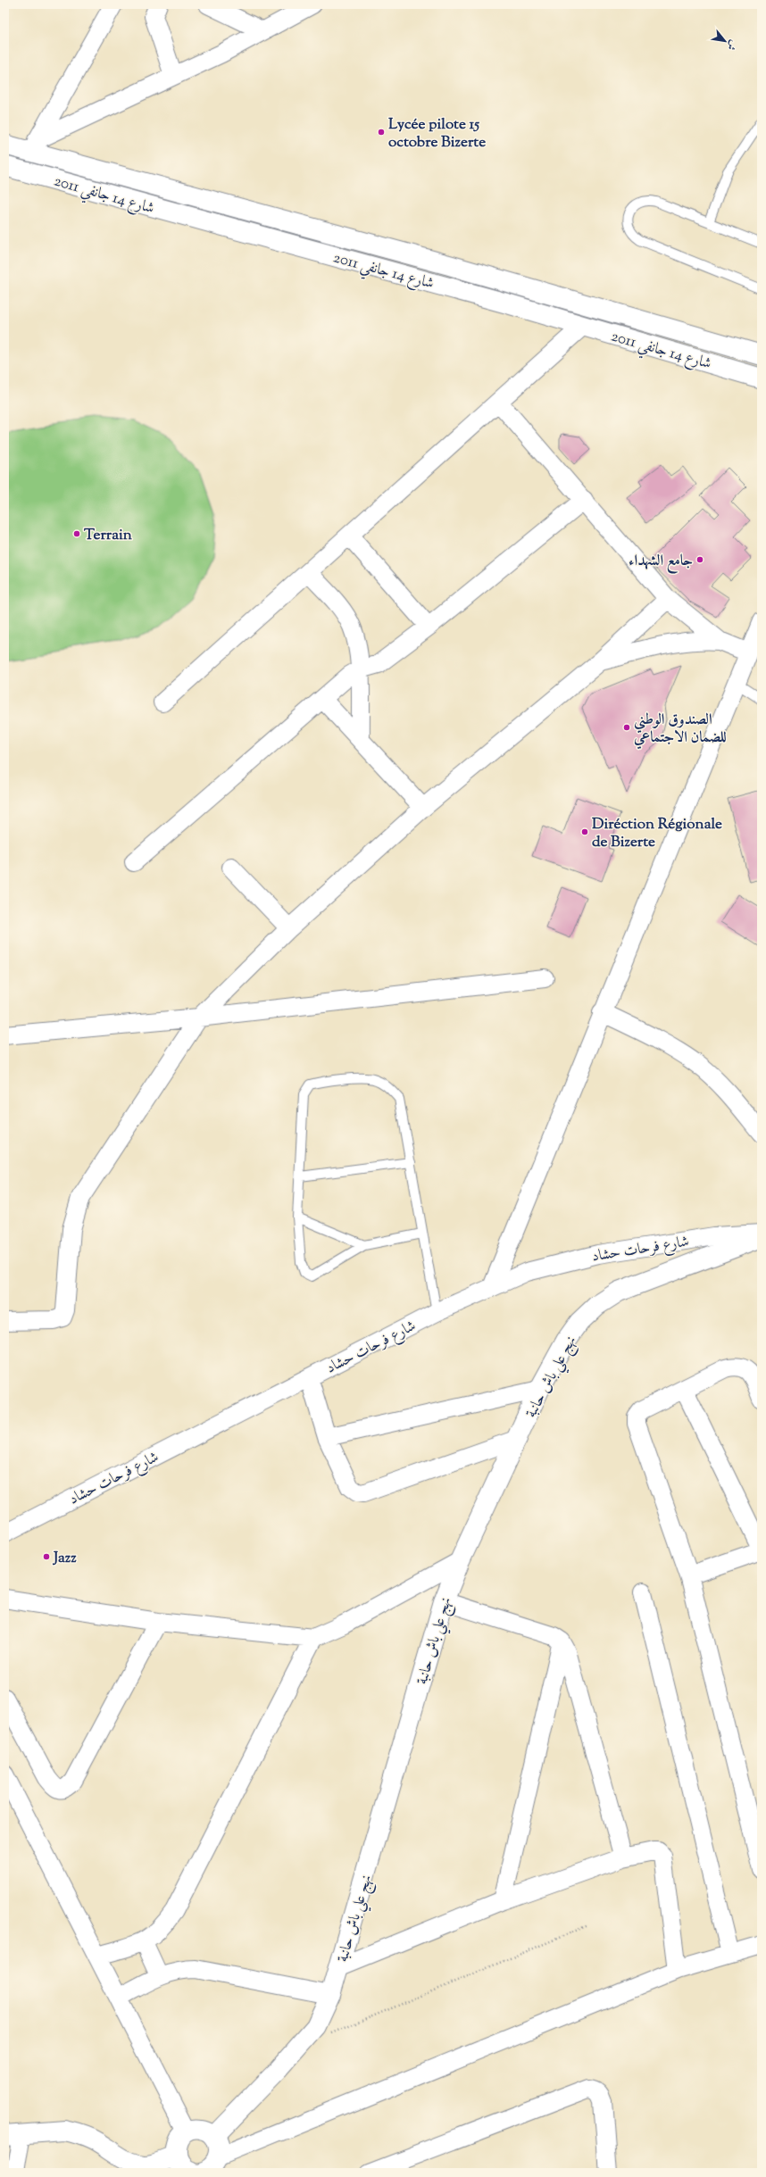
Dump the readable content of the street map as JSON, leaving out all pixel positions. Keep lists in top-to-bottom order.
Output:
{
  "streets": {
    "main road": ["شارع 14 جانفي 2011", "نهج علي باش حانبة"],
    "street": ["شارع فرحات حشاد"]
  },
  "places": [
    "Lycée pilote 15 octobre Bizerte",
    "Terrain",
    "جامع الشهداء",
    "الصندوق الوطني للضمان الاجتماعي",
    "Diréction Régionale de Bizerte",
    "Jazz"
  ],
  "north": "bottom right"
}
